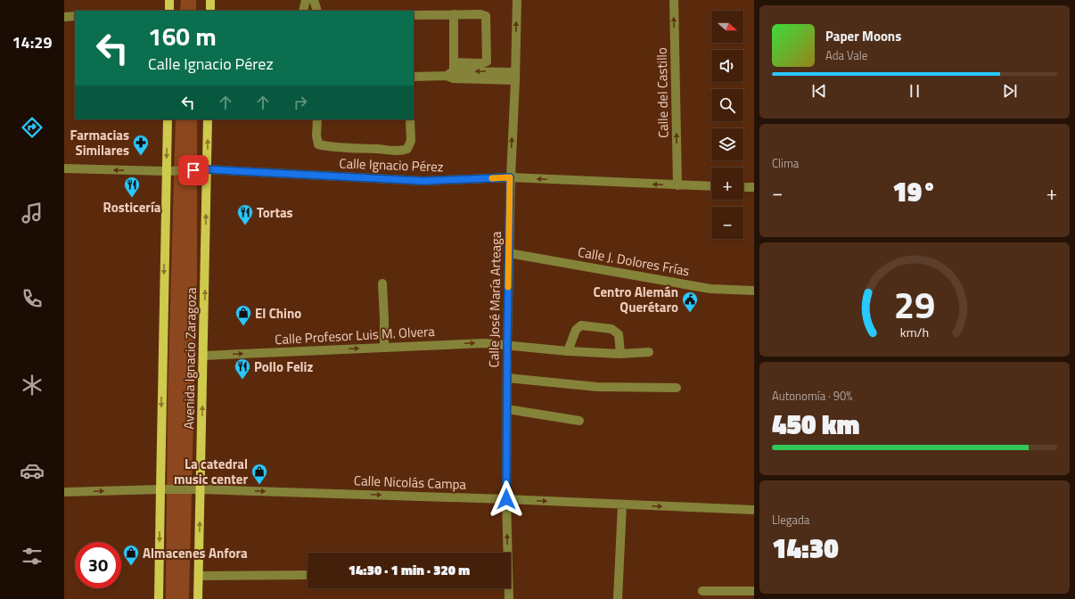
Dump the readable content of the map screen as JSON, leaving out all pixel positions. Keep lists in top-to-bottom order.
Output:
{
  "streets": {
    "main road": ["Avenida Ignacio Zaragoza"],
    "street": [
      "Calle del Castillo",
      "Calle Ignacio Pérez",
      "Calle J. Dolores Frías",
      "Calle José María Arteaga",
      "Calle Profesor Luis M. Olvera",
      "Calle Nicolás Campa"
    ]
  },
  "crossings": [
    ["Calle del Castillo", "Calle Ignacio Pérez"],
    ["Calle Ignacio Pérez", "Calle José María Arteaga"],
    ["Calle Ignacio Pérez", "Avenida Ignacio Zaragoza"],
    ["Calle J. Dolores Frías", "Calle José María Arteaga"],
    ["Calle José María Arteaga", "Calle Profesor Luis M. Olvera"],
    ["Calle José María Arteaga", "Calle Nicolás Campa"],
    ["Calle Profesor Luis M. Olvera", "Avenida Ignacio Zaragoza"],
    ["Avenida Ignacio Zaragoza", "Calle Nicolás Campa"]
  ],
  "one_way": [
    "Calle del Castillo",
    "Calle Ignacio Pérez",
    "Calle José María Arteaga",
    "Calle Profesor Luis M. Olvera",
    "Calle Nicolás Campa"
  ],
  "places": {
    "pharmacy": ["Farmacias Similares"],
    "restaurant": ["Rosticería", "Tortas", "Pollo Feliz"],
    "public building": ["Centro Alemán Querétaro"],
    "shop": ["El Chino", "La catedral music center", "Almacenes Anfora"]
  },
  "north": "right",
  "page": {
    "tabs": "14:29",
    "map_buttons": ["+", "−"],
    "turn": ["160 m", "Calle Ignacio Pérez"],
    "song": ["Paper Moons", "Ada Vale"],
    "tile": [
      "Clima",
      ["Autonomía · 90%", "450 km"],
      ["Llegada", "14:30"]
    ],
    "heat": ["−", "19°", "+"],
    "limit": "30",
    "trip": "14:30 · 1 min · 320 m",
    "gauge": ["29", "km/h"]
  }
}
